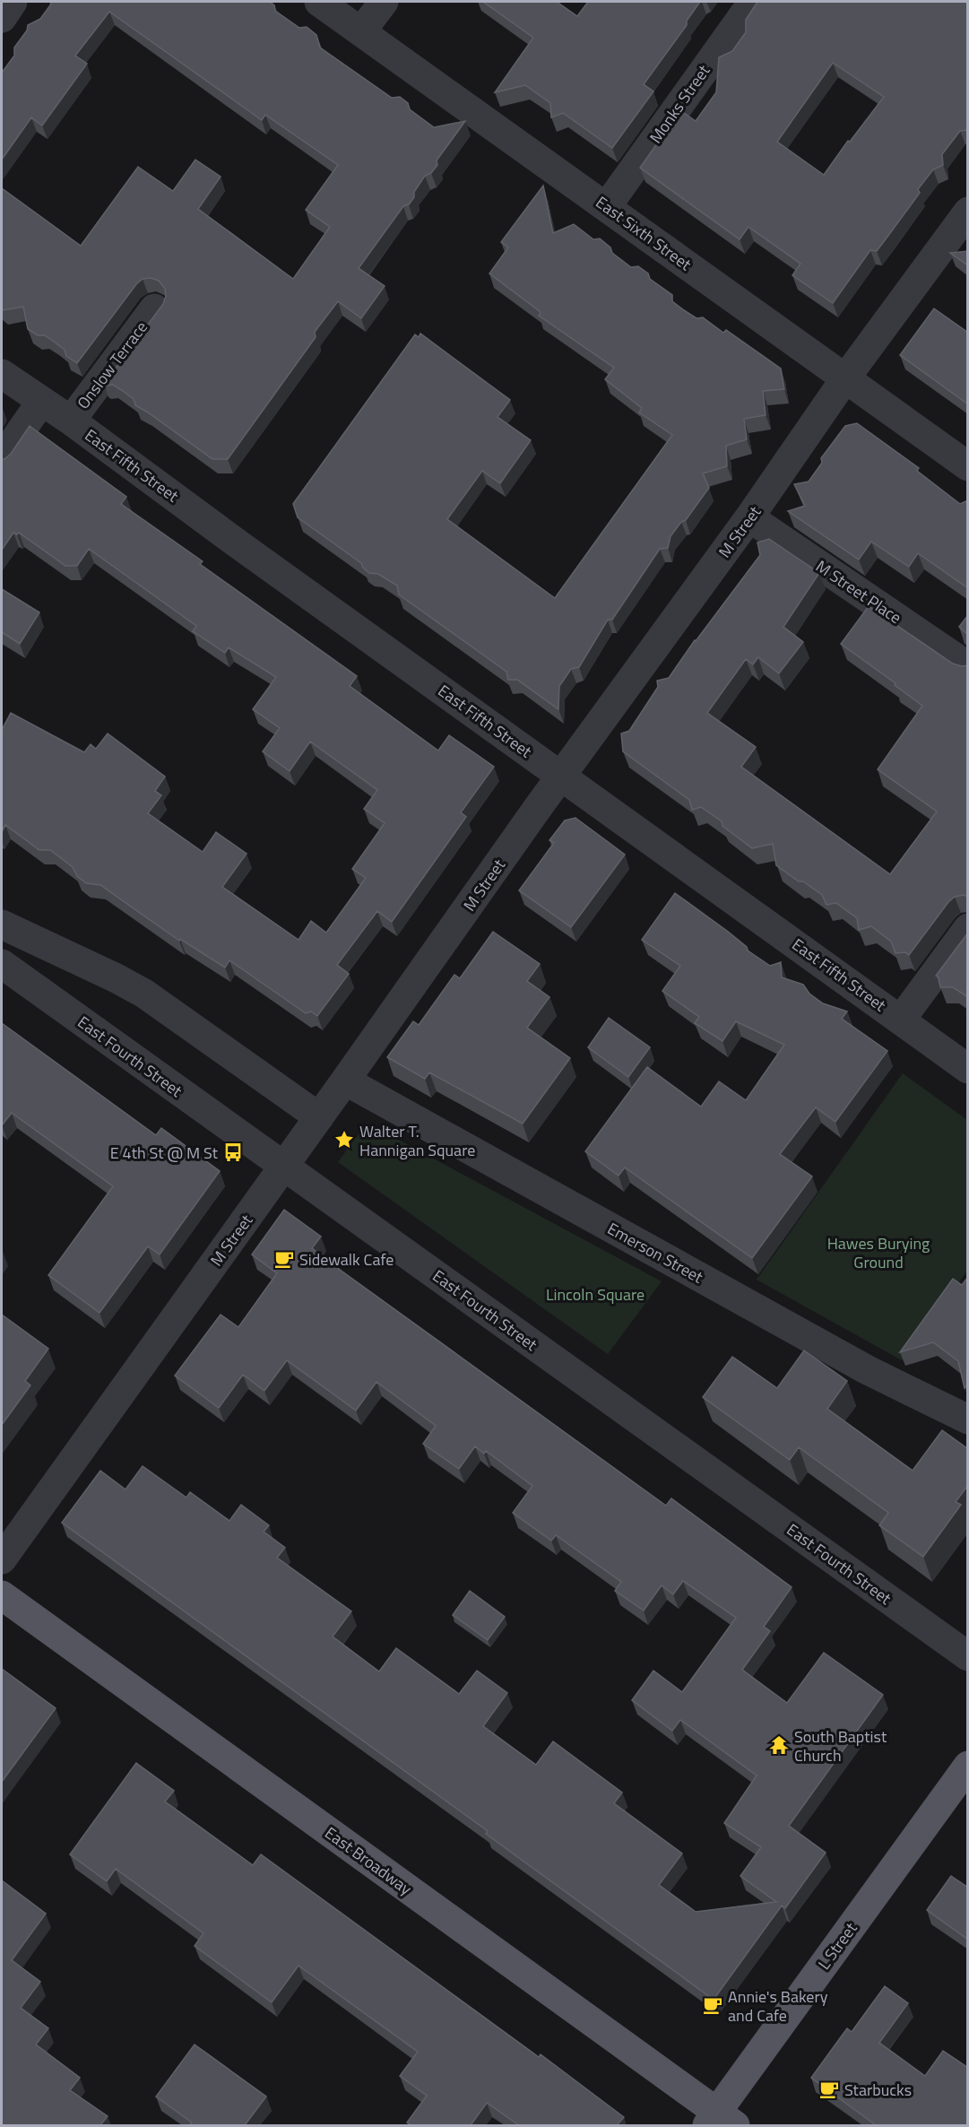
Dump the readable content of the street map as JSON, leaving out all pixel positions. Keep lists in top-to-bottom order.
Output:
{
  "streets": {
    "main road": ["East Broadway", "L Street"],
    "street": [
      "Monks Street",
      "East Sixth Street",
      "Onslow Terrace",
      "East Fifth Street",
      "M Street",
      "M Street Place",
      "East Fourth Street",
      "Emerson Street"
    ]
  },
  "crossings": [
    ["Monks Street", "East Sixth Street"],
    ["East Sixth Street", "M Street"],
    ["Onslow Terrace", "East Fifth Street"],
    ["East Fifth Street", "M Street"],
    ["M Street", "M Street Place"],
    ["M Street", "East Fourth Street"],
    ["M Street", "Emerson Street"],
    ["East Broadway", "L Street"]
  ],
  "parks": ["Hawes Burying Ground", "Lincoln Square"],
  "places": {
    "place": ["Walter T. Hannigan Square"],
    "bus stop": ["E 4th St @ M St"],
    "cafe": ["Sidewalk Cafe", "Annie's Bakery and Cafe", "Starbucks"],
    "temple": ["South Baptist Church"]
  }
}
